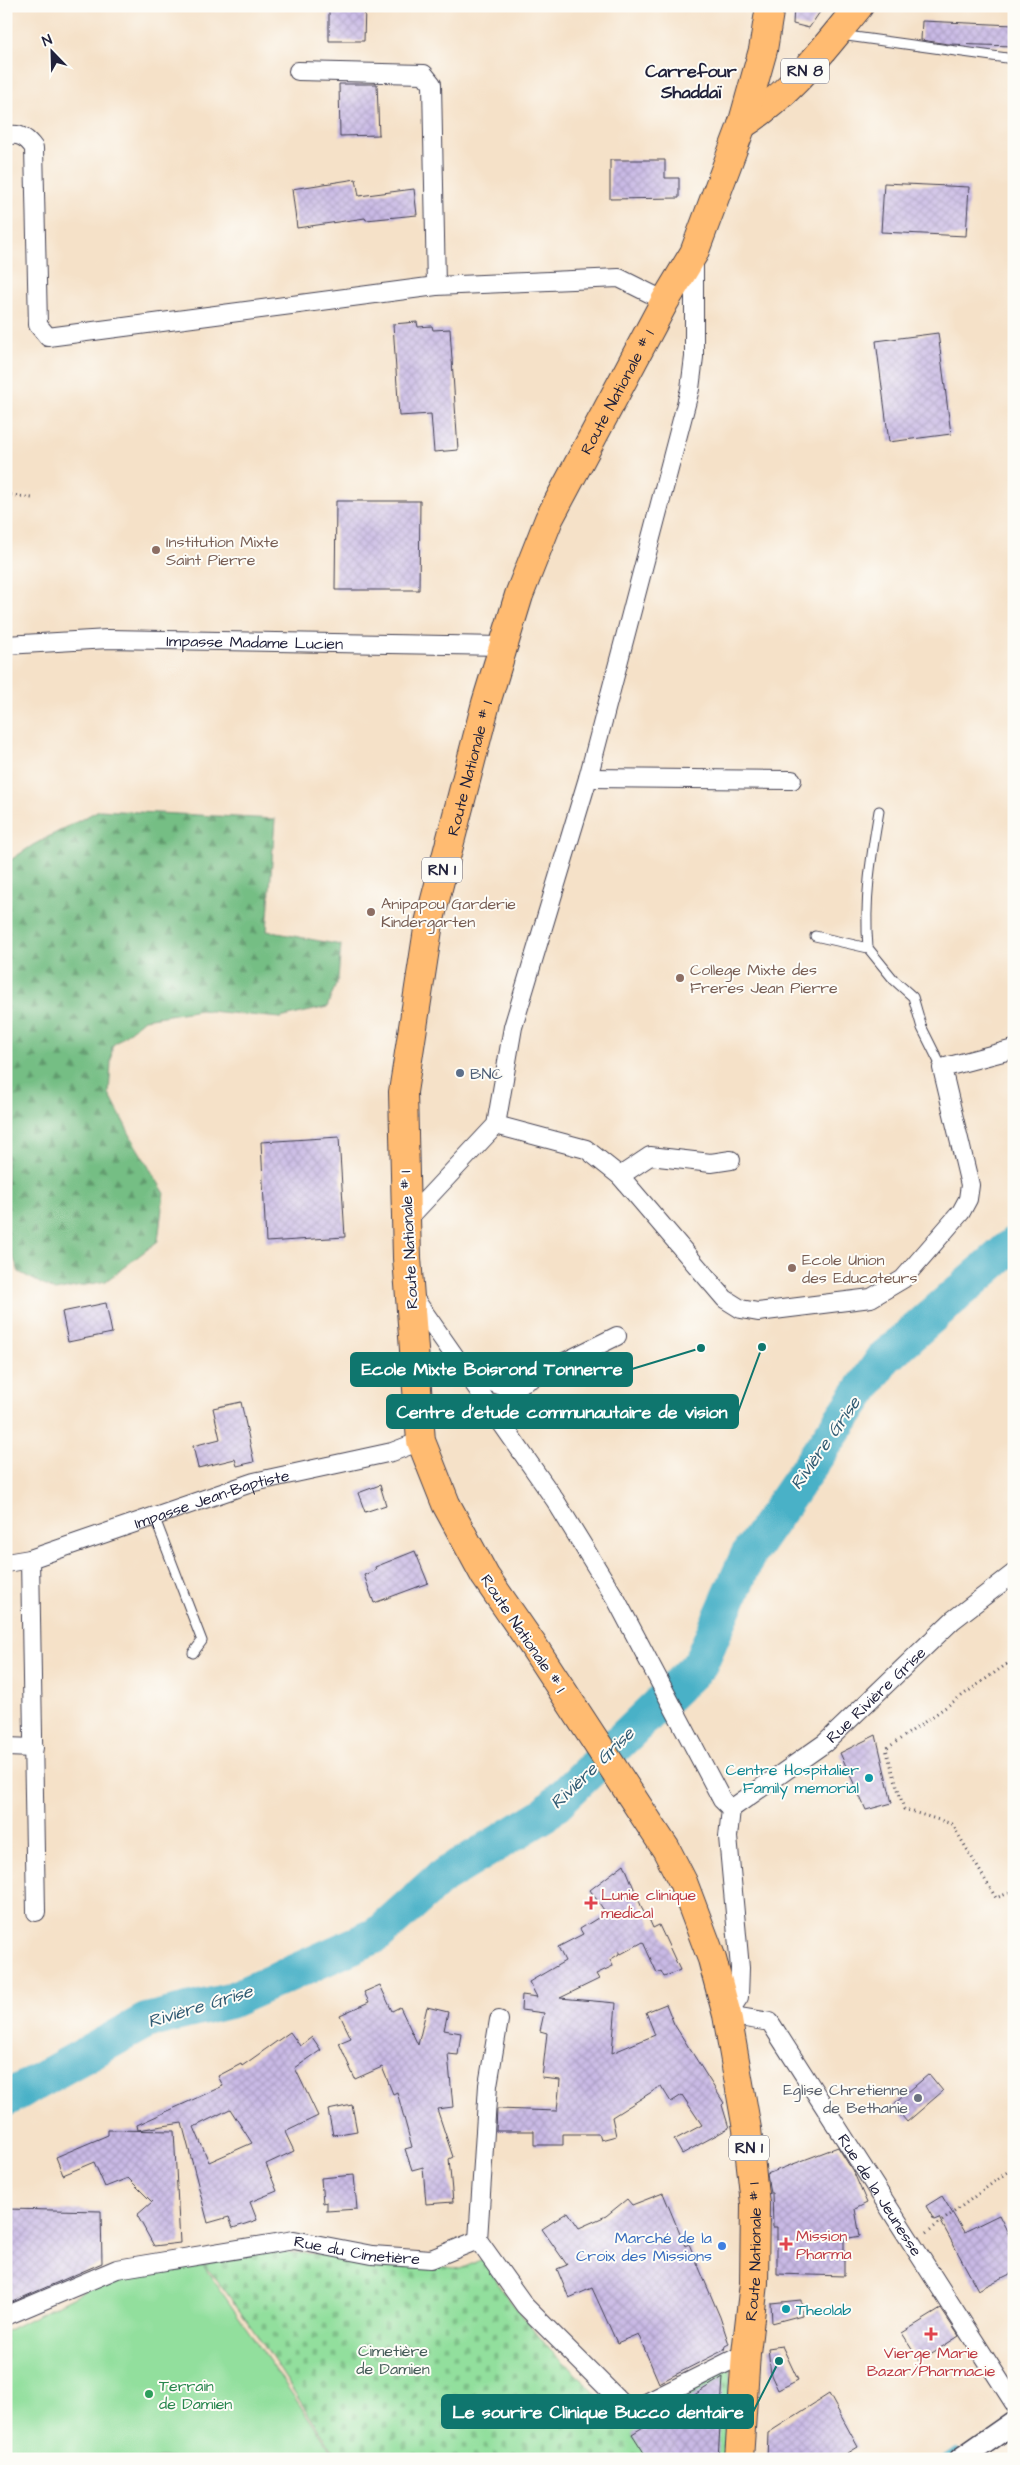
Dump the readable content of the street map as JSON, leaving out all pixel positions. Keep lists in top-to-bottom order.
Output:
{
  "streets": {
    "main road": ["RN 8", "Route Nationale # 1", "RN 1"],
    "street": [
      "Impasse Madame Lucien",
      "Impasse Jean-Baptiste",
      "Rue Rivière Grise",
      "Rue de la Jeunesse",
      "Rue du Cimetière"
    ]
  },
  "crossings": [
    ["RN 8", "Route Nationale # 1"],
    ["Route Nationale # 1", "Impasse Madame Lucien"],
    ["Route Nationale # 1", "Impasse Jean-Baptiste"],
    ["Route Nationale # 1", "Rue de la Jeunesse"]
  ],
  "districts": ["Carrefour Shaddaï"],
  "water": ["Rivière Grise"],
  "parks": ["Cimetière de Damien"],
  "places": {
    "other": [
      "Institution Mixte Saint Pierre",
      "Anipapou Garderie Kindergarten",
      "College Mixte des Freres Jean Pierre",
      "BNC",
      "Ecole Union des Educateurs",
      "Centre d'etude communautaire de vision",
      "Ecole Mixte Boisrond Tonnerre",
      "Centre Hospitalier Family memorial",
      "Eglise Chretienne de Bethanie",
      "Marché de la Croix des Missions",
      "Theolab",
      "Le sourire Clinique Bucco dentaire",
      "Terrain de Damien"
    ],
    "health": ["Lunie clinique medical", "Mission Pharma", "Vierge Marie Bazar/Pharmacie"]
  },
  "north": "top left"
}
